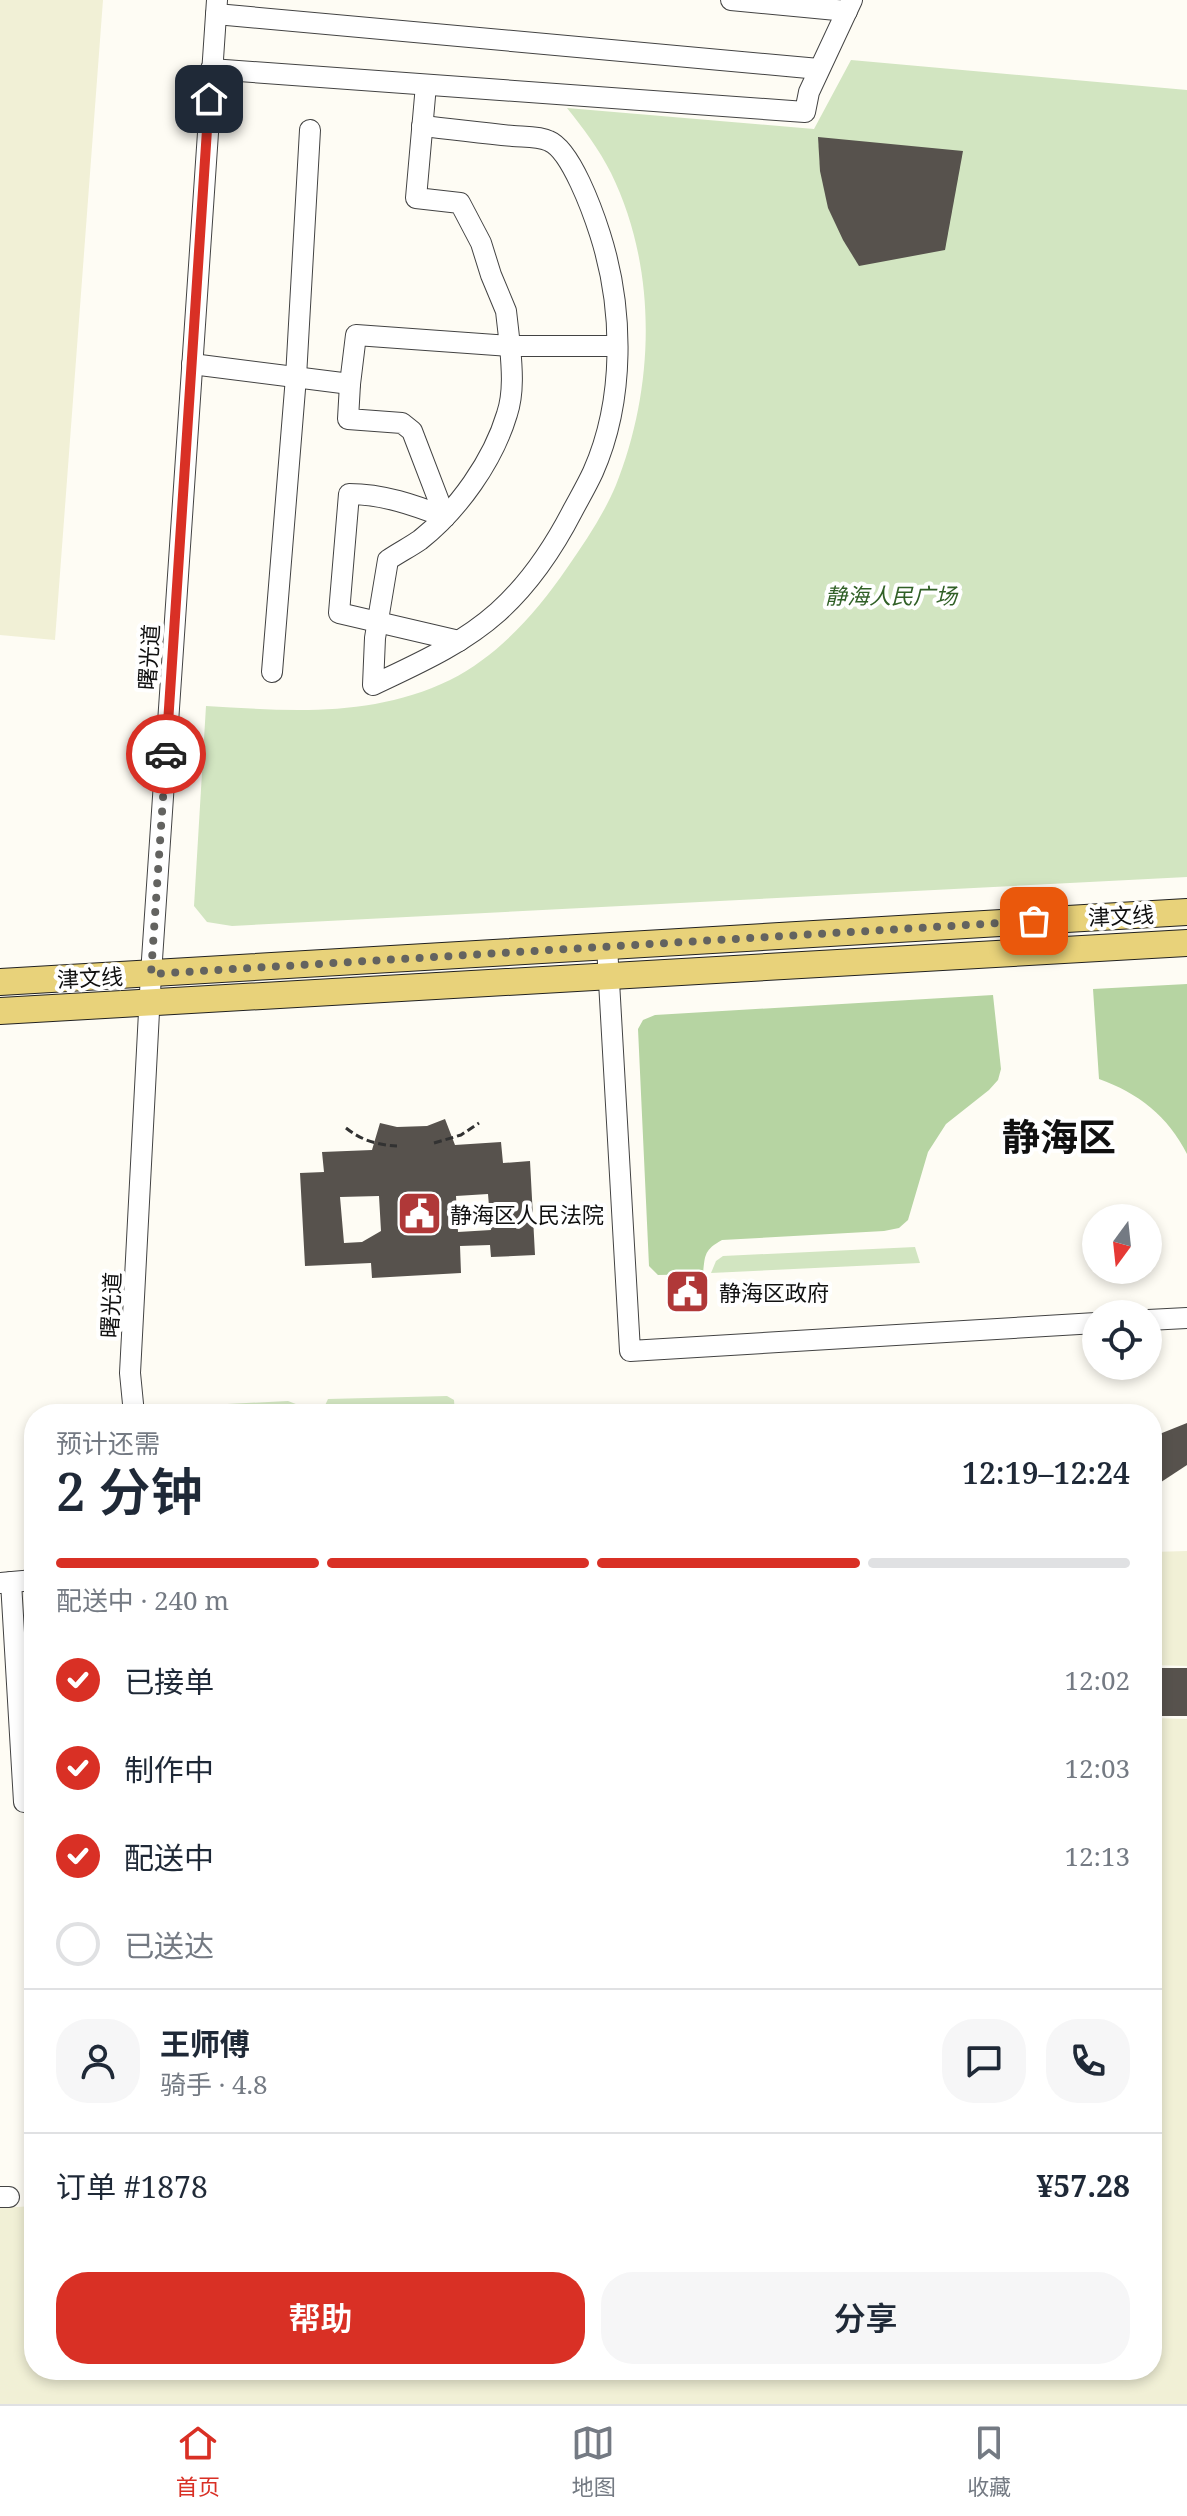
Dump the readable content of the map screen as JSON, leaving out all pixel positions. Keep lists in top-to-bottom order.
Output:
{
  "streets": {
    "main road": ["津文线"],
    "street": ["曙光道"]
  },
  "crossings": [
    ["曙光道", "津文线"]
  ],
  "districts": ["静海区"],
  "parks": ["静海人民广场"],
  "places": {
    "public building": ["静海区人民法院", "静海区政府"]
  },
  "north": "bottom",
  "page": {
    "heading": ["2 分钟", "预计还需", "12:19–12:24"],
    "panel": [
      "王师傅",
      "骑手 · 4.8",
      "订单 #1878",
      "¥57.28"
    ],
    "bar": "配送中 · 240 m",
    "list": [
      ["已接单", "12:02"],
      ["制作中", "12:03"],
      ["配送中", "12:13"],
      "已送达"
    ],
    "buttons": ["帮助", "分享"],
    "tabs": ["首页", "地图", "收藏"]
  }
}
